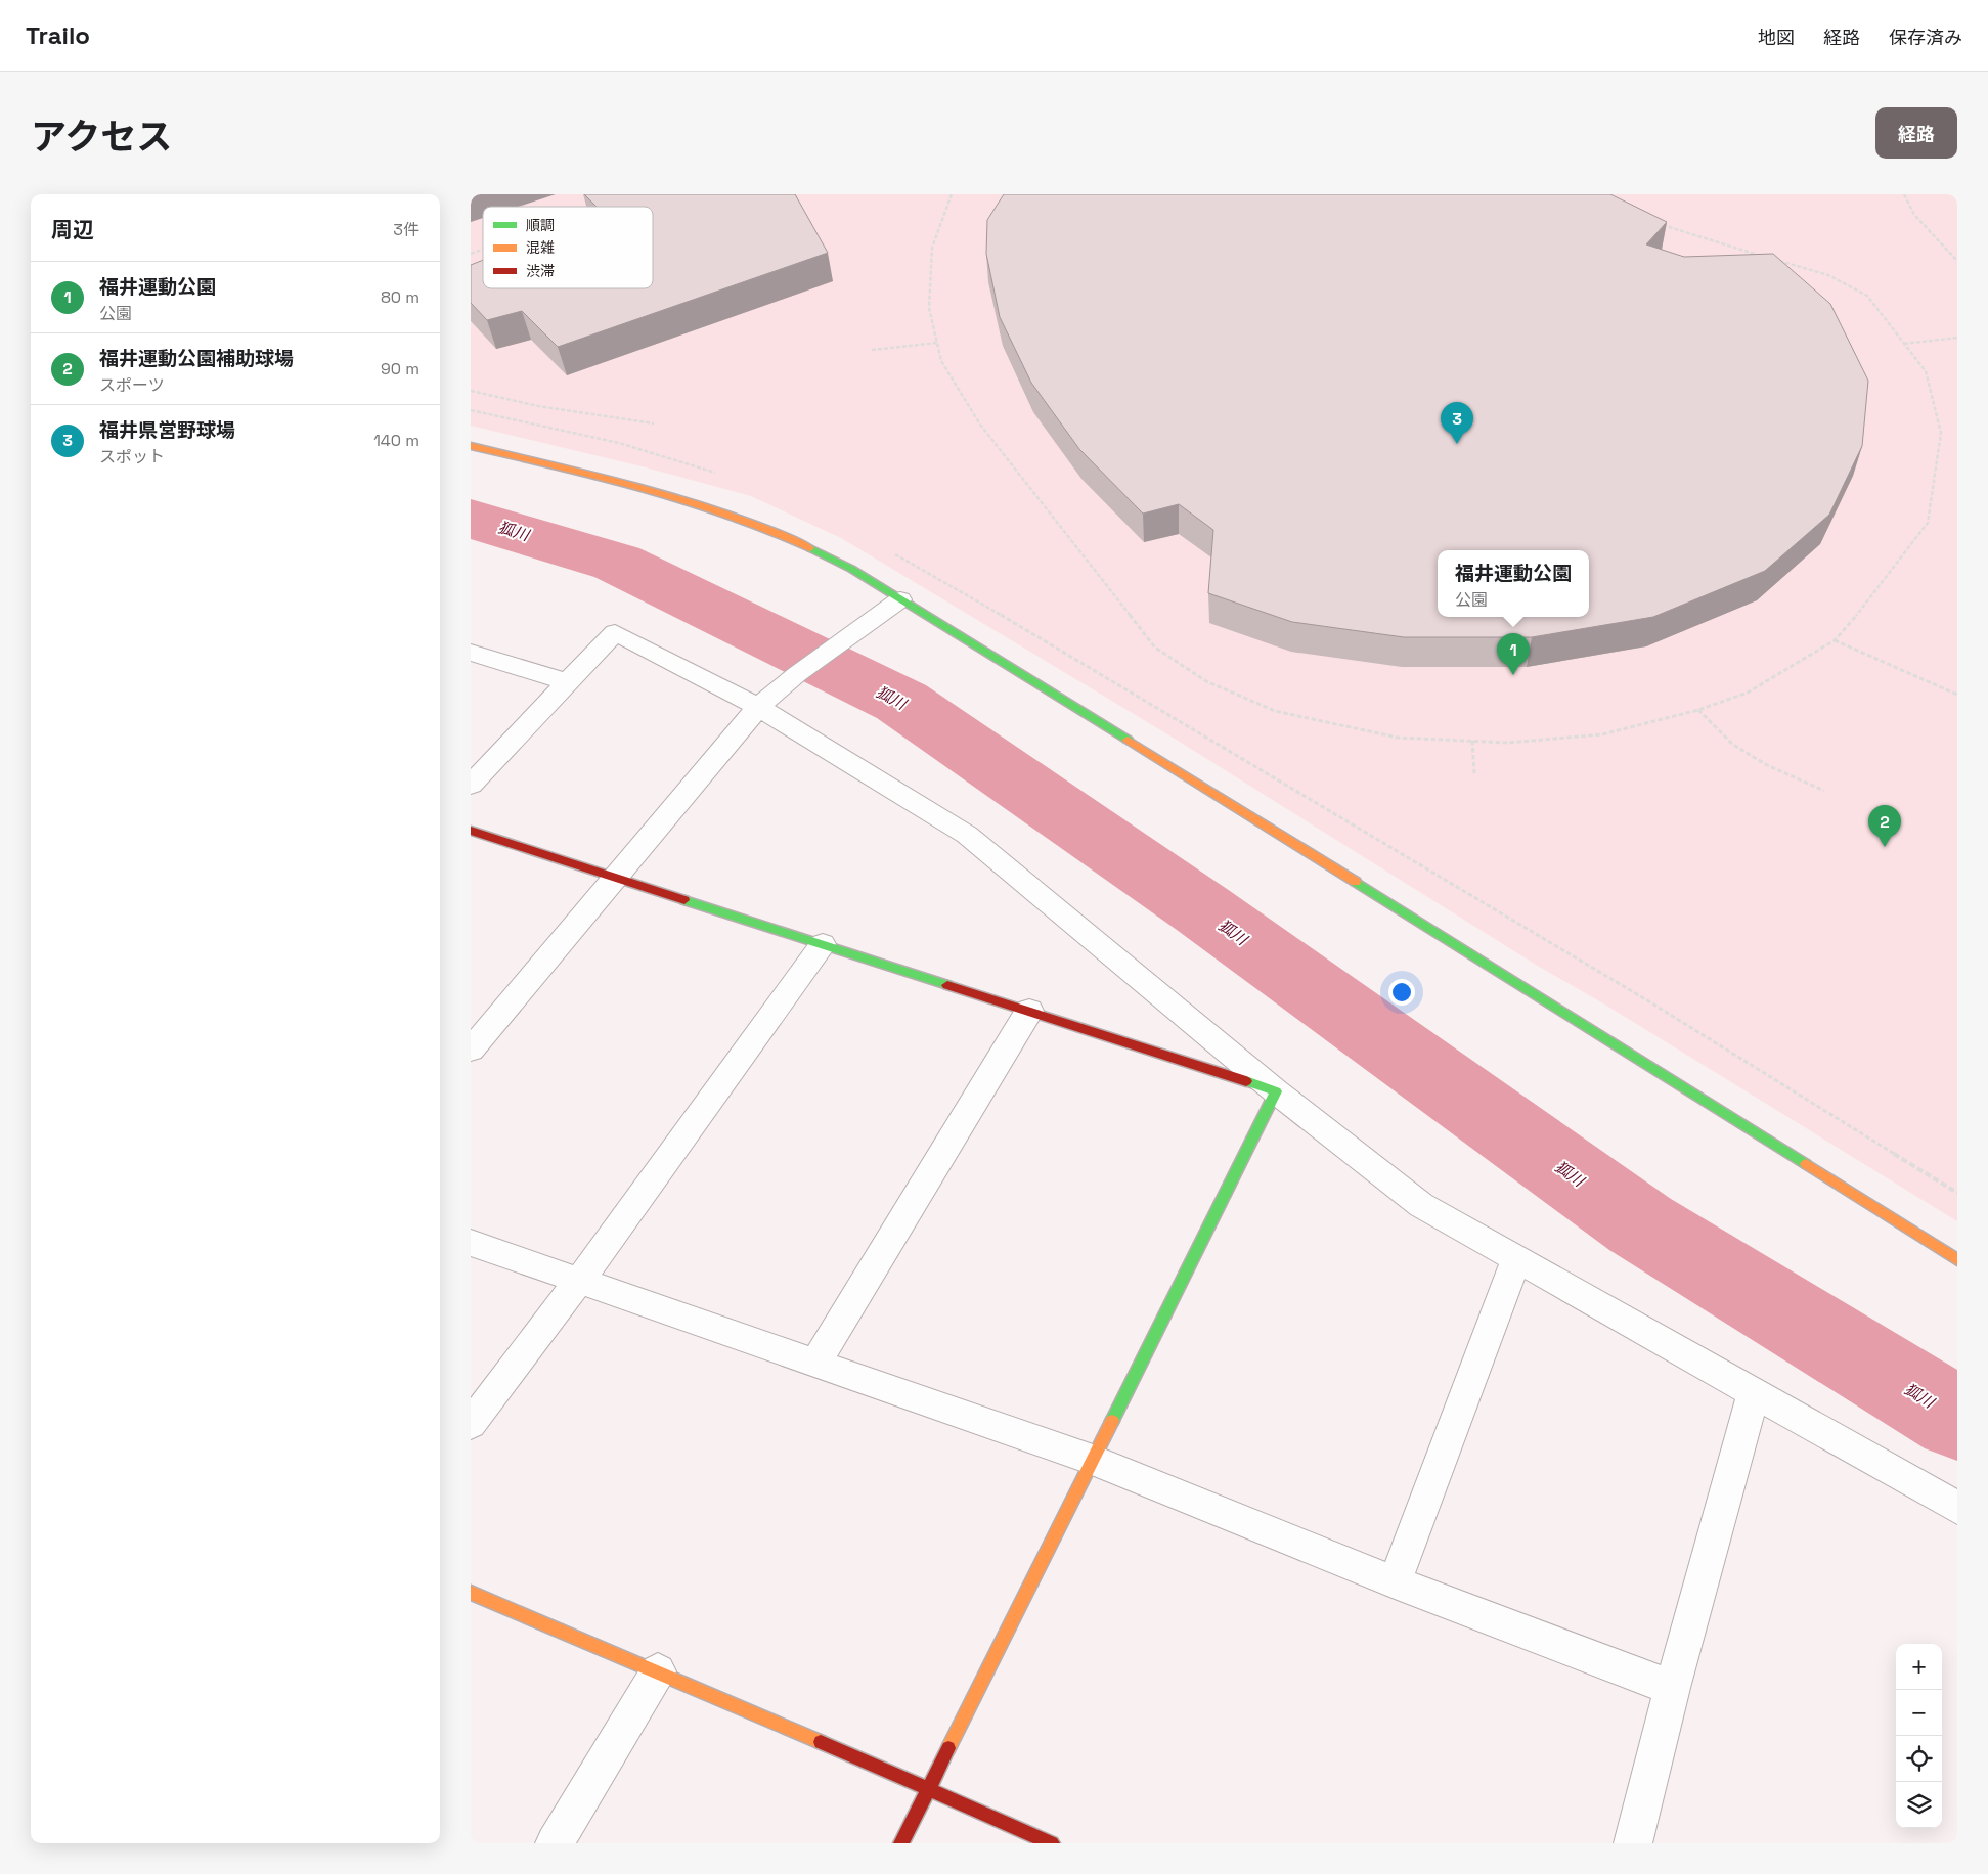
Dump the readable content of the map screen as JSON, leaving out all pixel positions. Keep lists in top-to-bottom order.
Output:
{
  "water": ["狐川"],
  "legend": ["順調", "混雑", "渋滞"],
  "page": {
    "header": "Trailo",
    "nav": ["地図", "経路", "保存済み"],
    "title": "アクセス",
    "buttons": "経路",
    "heading": ["周辺", "3件"],
    "list": [
      {
        "mark": "1",
        "name": "福井運動公園",
        "note": "公園",
        "value": "80 m"
      },
      {
        "mark": "2",
        "name": "福井運動公園補助球場",
        "note": "スポーツ",
        "value": "90 m"
      },
      {
        "mark": "3",
        "name": "福井県営野球場",
        "note": "スポット",
        "value": "140 m"
      }
    ],
    "pins": ["3", "1", "2"],
    "popup": ["福井運動公園", "公園"],
    "map_buttons": ["+", "−"]
  }
}
